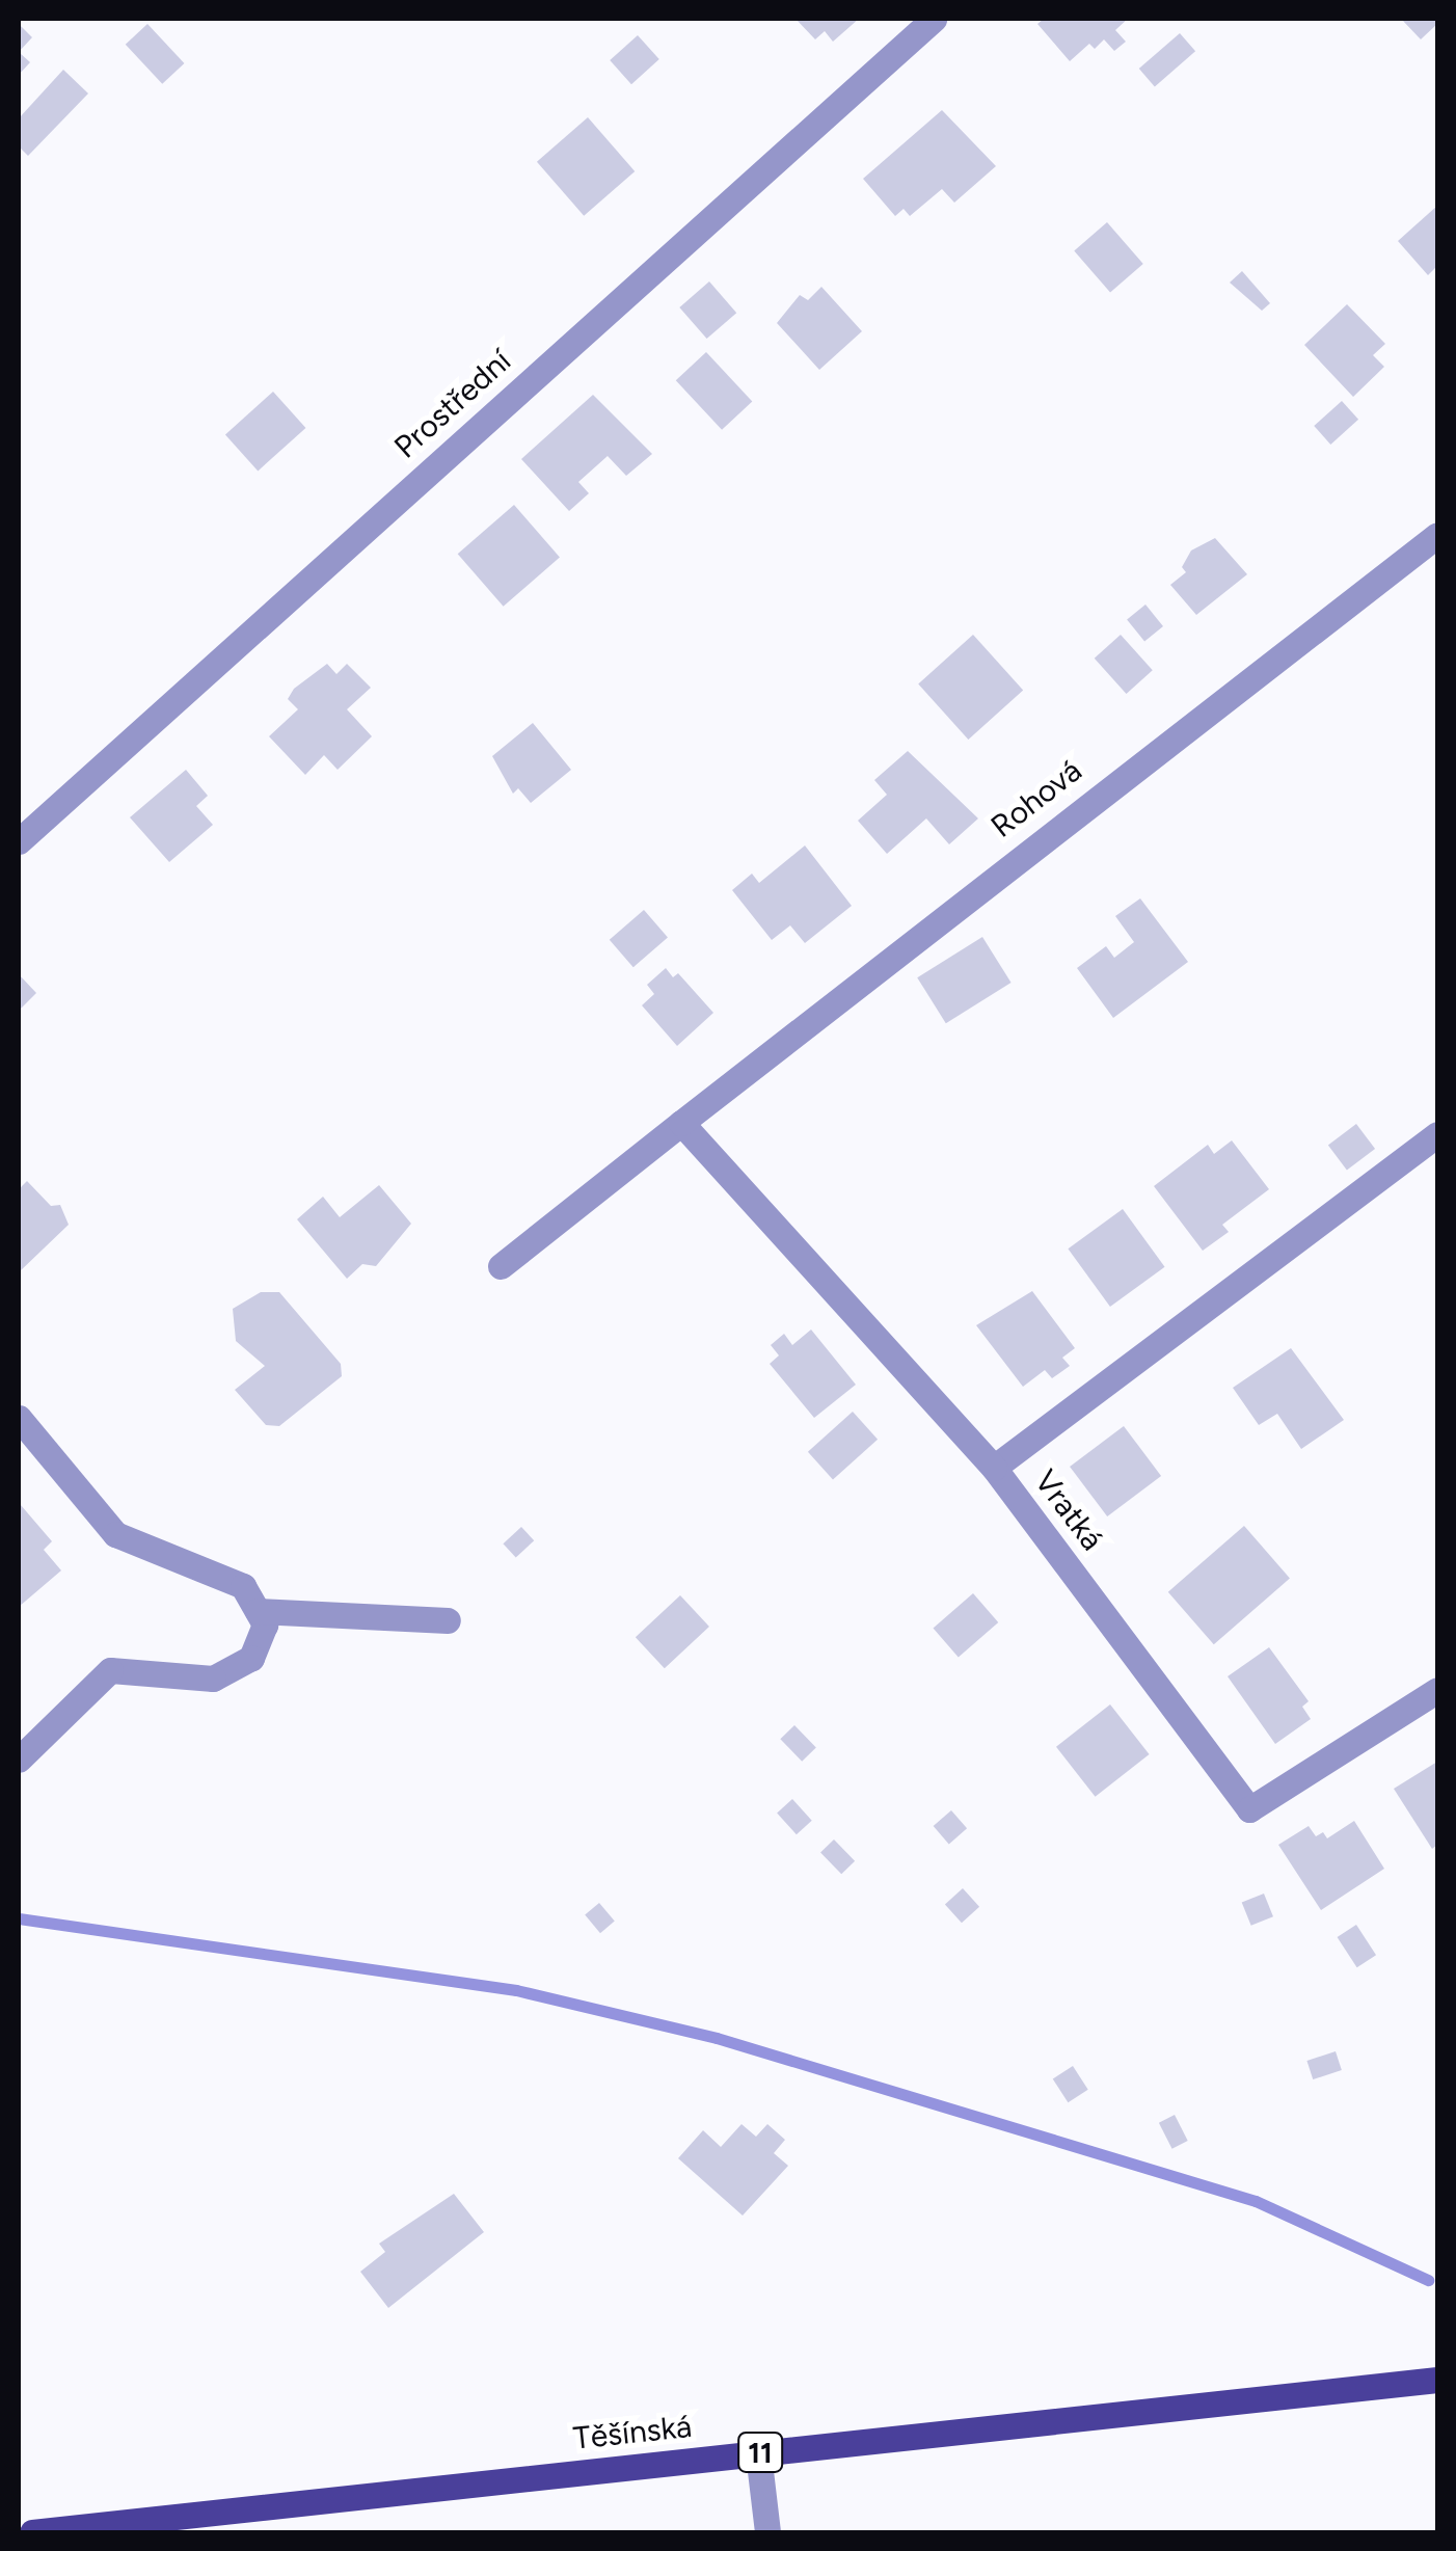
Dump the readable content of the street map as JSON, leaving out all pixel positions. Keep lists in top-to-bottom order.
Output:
{
  "streets": {
    "main road": ["Těšínská", "11"],
    "street": ["Prostřední", "Rohová", "Vratká"]
  }
}
